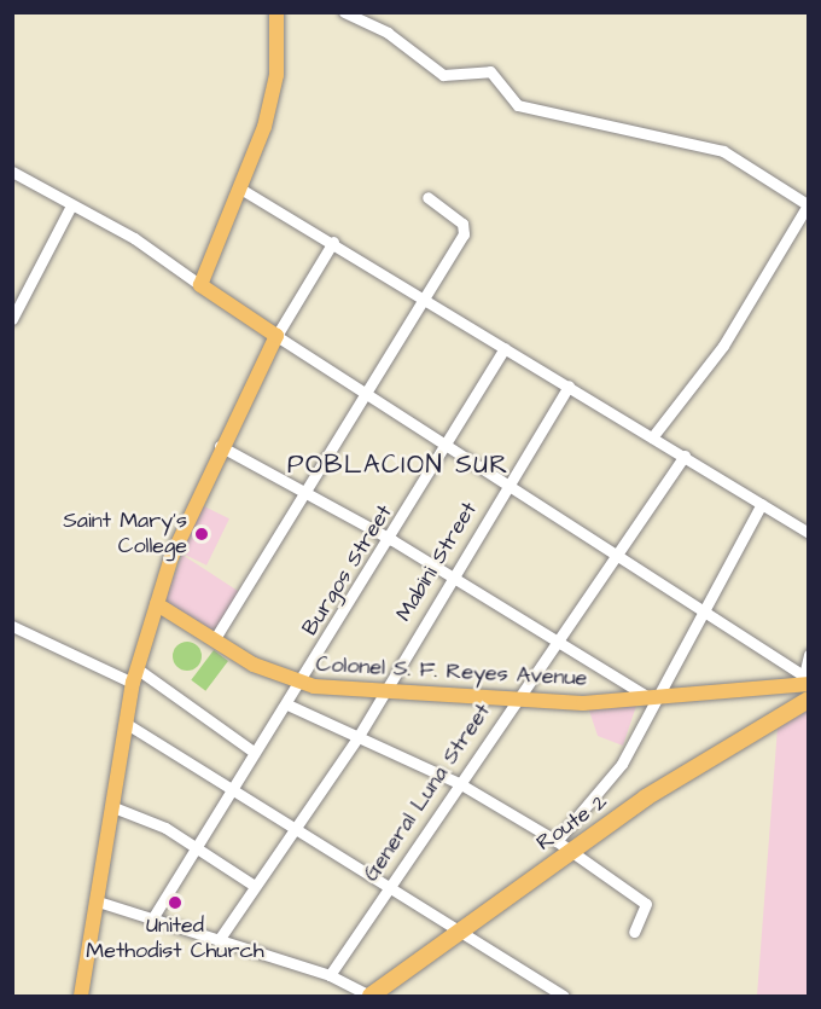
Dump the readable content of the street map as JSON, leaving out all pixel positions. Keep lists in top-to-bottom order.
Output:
{
  "streets": {
    "highway": ["Route 2"],
    "main road": ["Colonel S. F. Reyes Avenue"],
    "street": ["Mabini Street", "Burgos Street", "General Luna Street"]
  },
  "crossings": [
    ["Mabini Street", "Colonel S. F. Reyes Avenue"],
    ["Burgos Street", "Colonel S. F. Reyes Avenue"],
    ["Colonel S. F. Reyes Avenue", "General Luna Street"]
  ],
  "districts": ["POBLACION SUR"],
  "places": ["Saint Mary's College", "United Methodist Church"]
}
